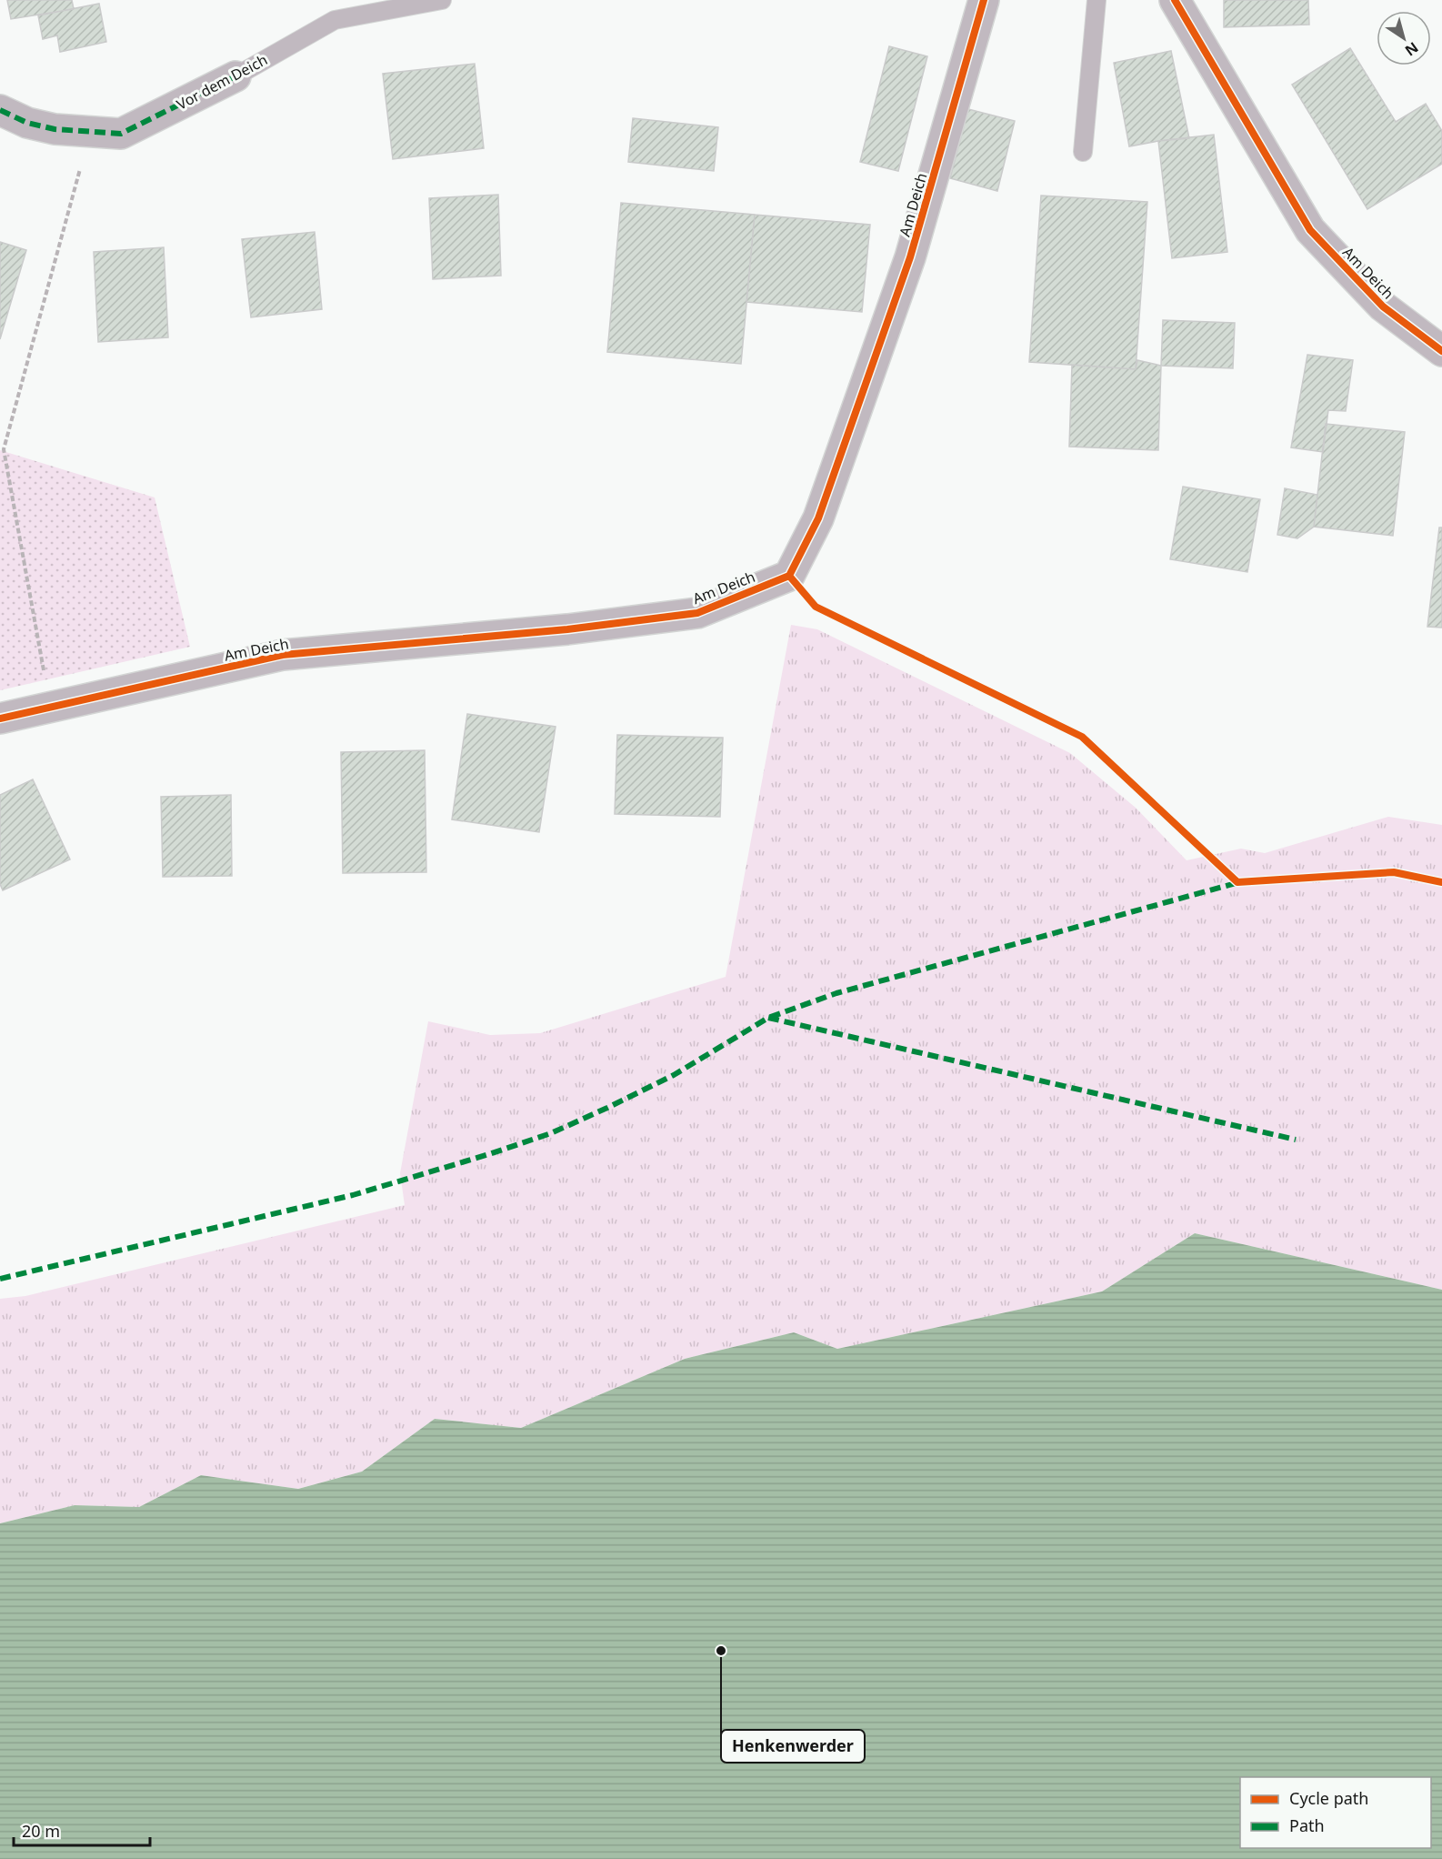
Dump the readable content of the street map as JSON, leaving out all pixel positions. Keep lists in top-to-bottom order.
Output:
{
  "streets": {
    "street": ["Vor dem Deich", "Am Deich"]
  },
  "places": ["Henkenwerder"],
  "legend": ["Cycle path", "Path"],
  "scale_bar": "20 m",
  "north": "bottom right"
}
